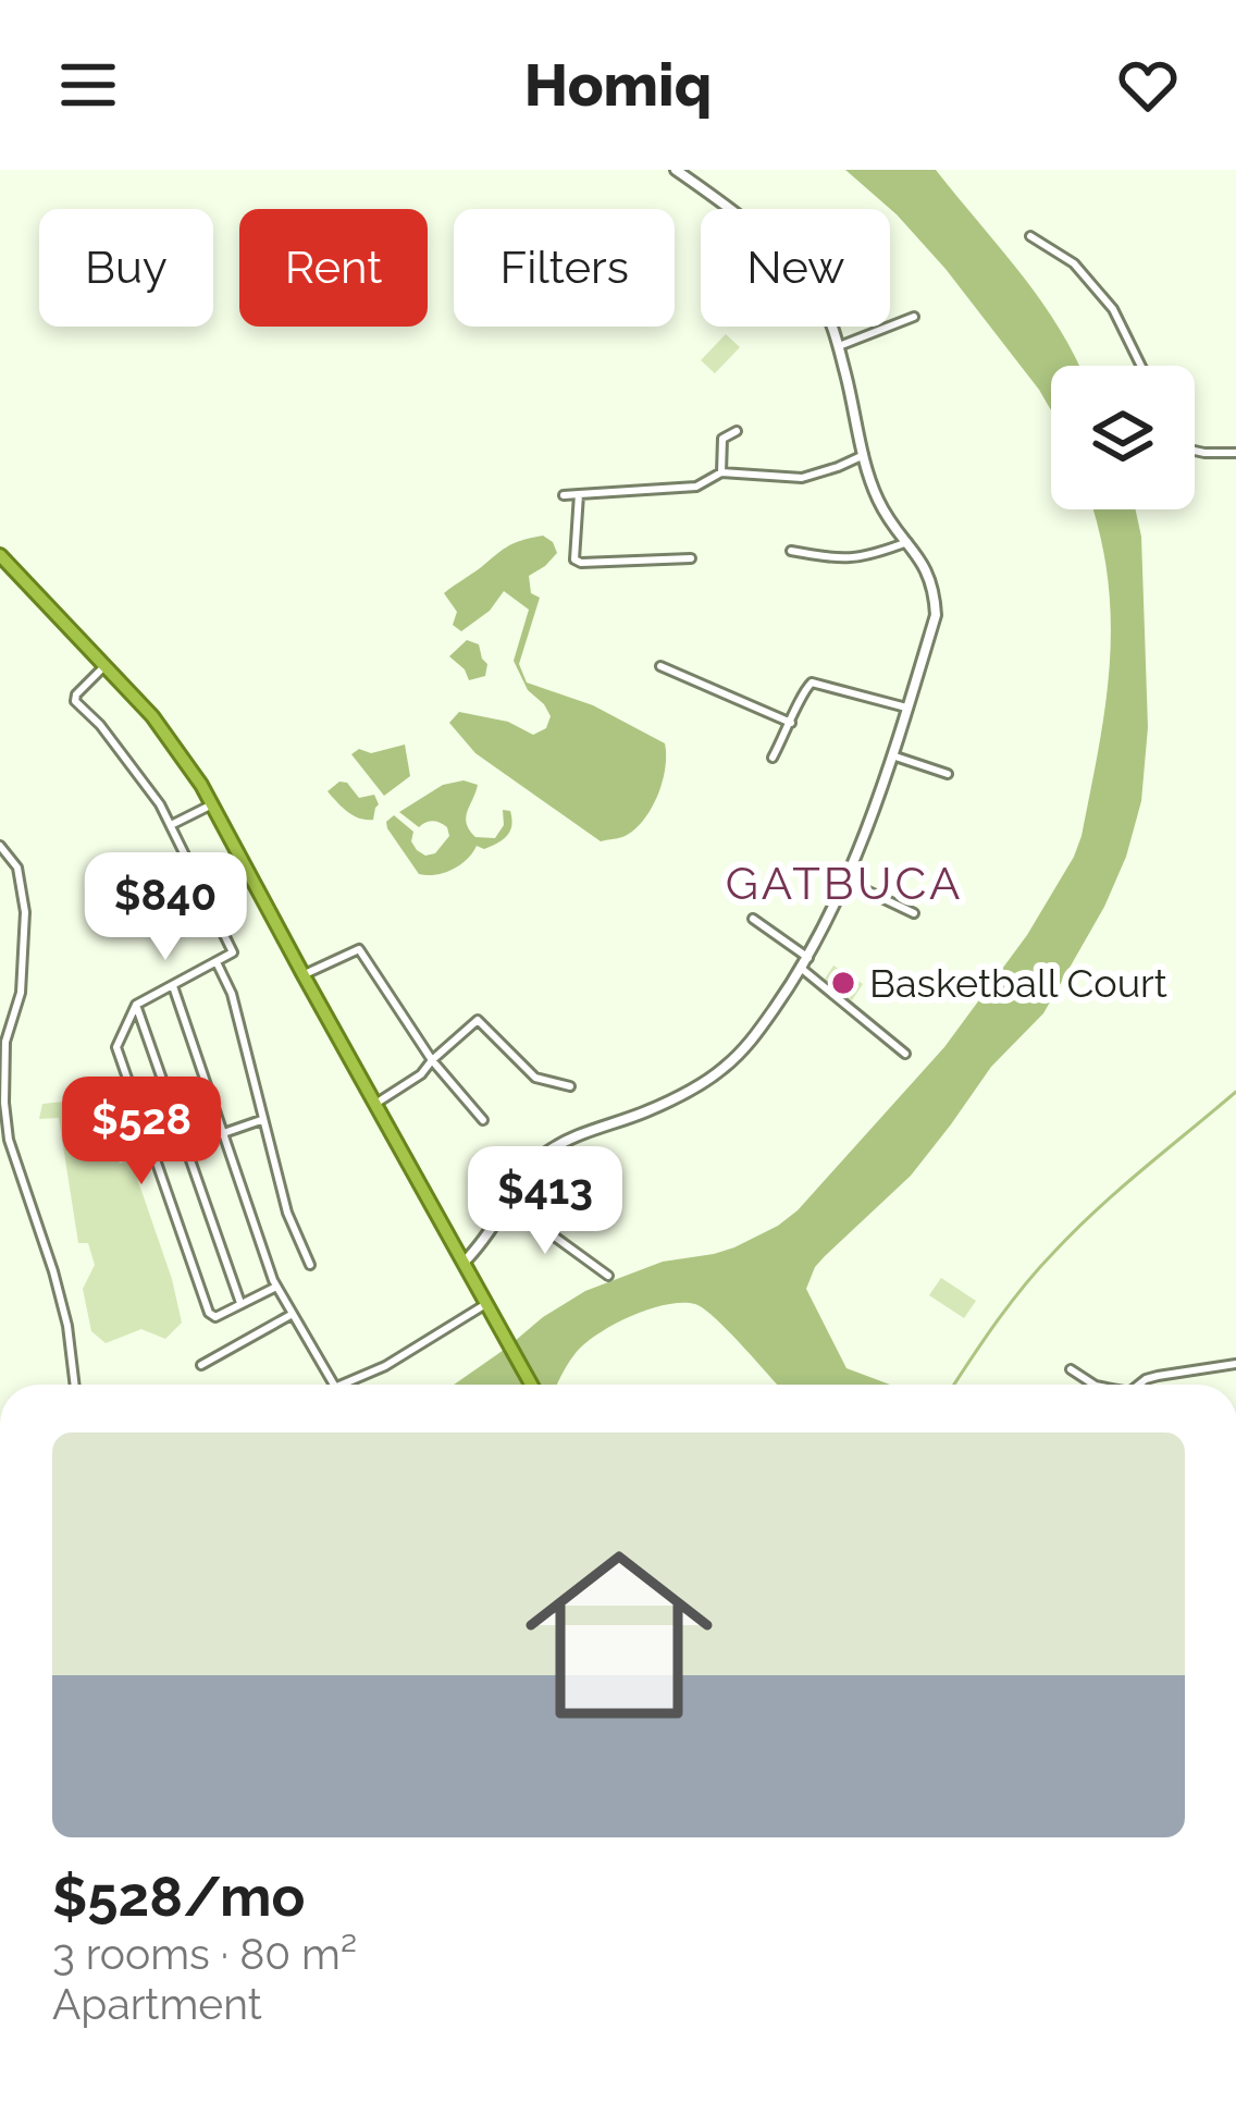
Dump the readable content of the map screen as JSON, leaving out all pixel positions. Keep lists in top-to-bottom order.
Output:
{
  "districts": ["GATBUCA"],
  "places": ["Basketball Court"],
  "page": {
    "header": "Homiq",
    "chip": [
      "Buy",
      "Rent",
      "Filters",
      "New"
    ],
    "price": ["$840", "$528", "$413"],
    "list": [
      {
        "name": "$528/mo",
        "note": "3 rooms · 80 m² · Apartment"
      }
    ]
  }
}
